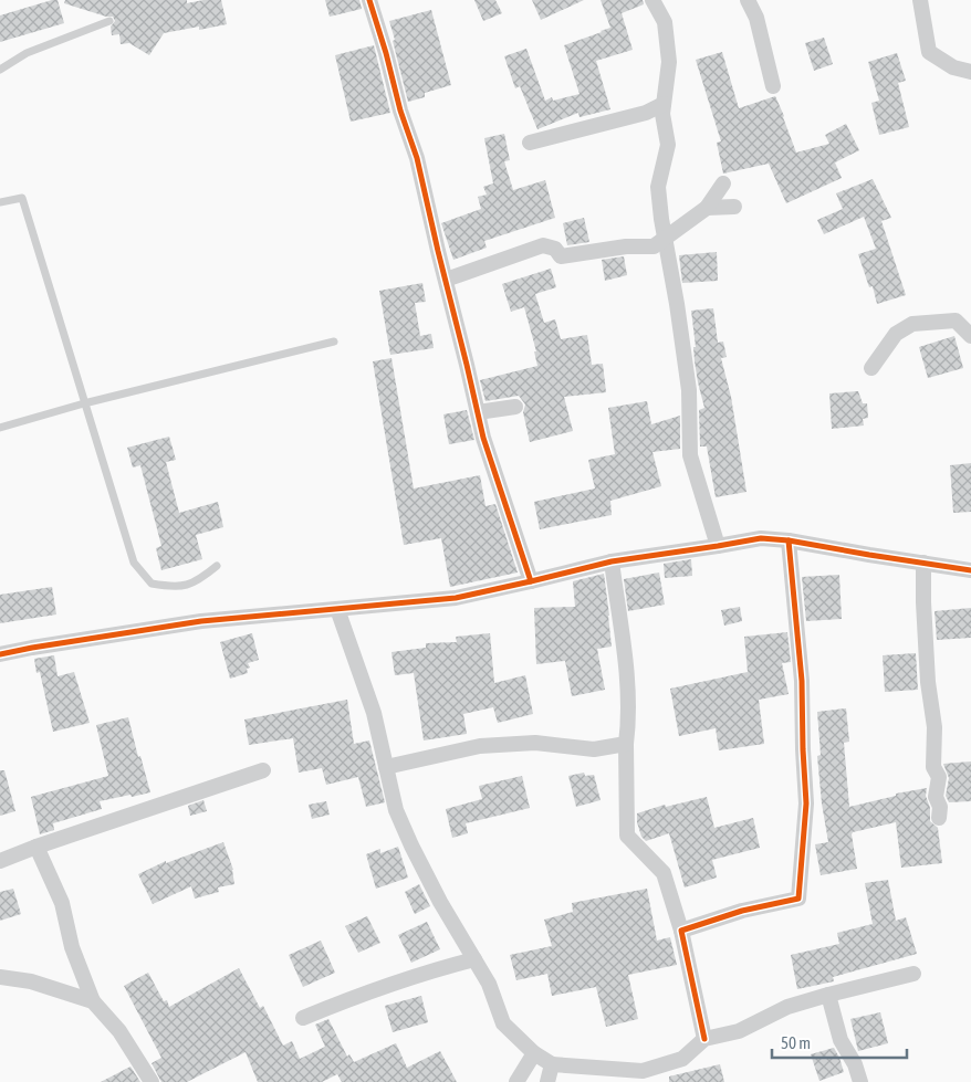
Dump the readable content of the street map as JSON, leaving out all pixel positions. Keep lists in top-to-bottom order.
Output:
{
  "scale_bar": "50 m"
}
